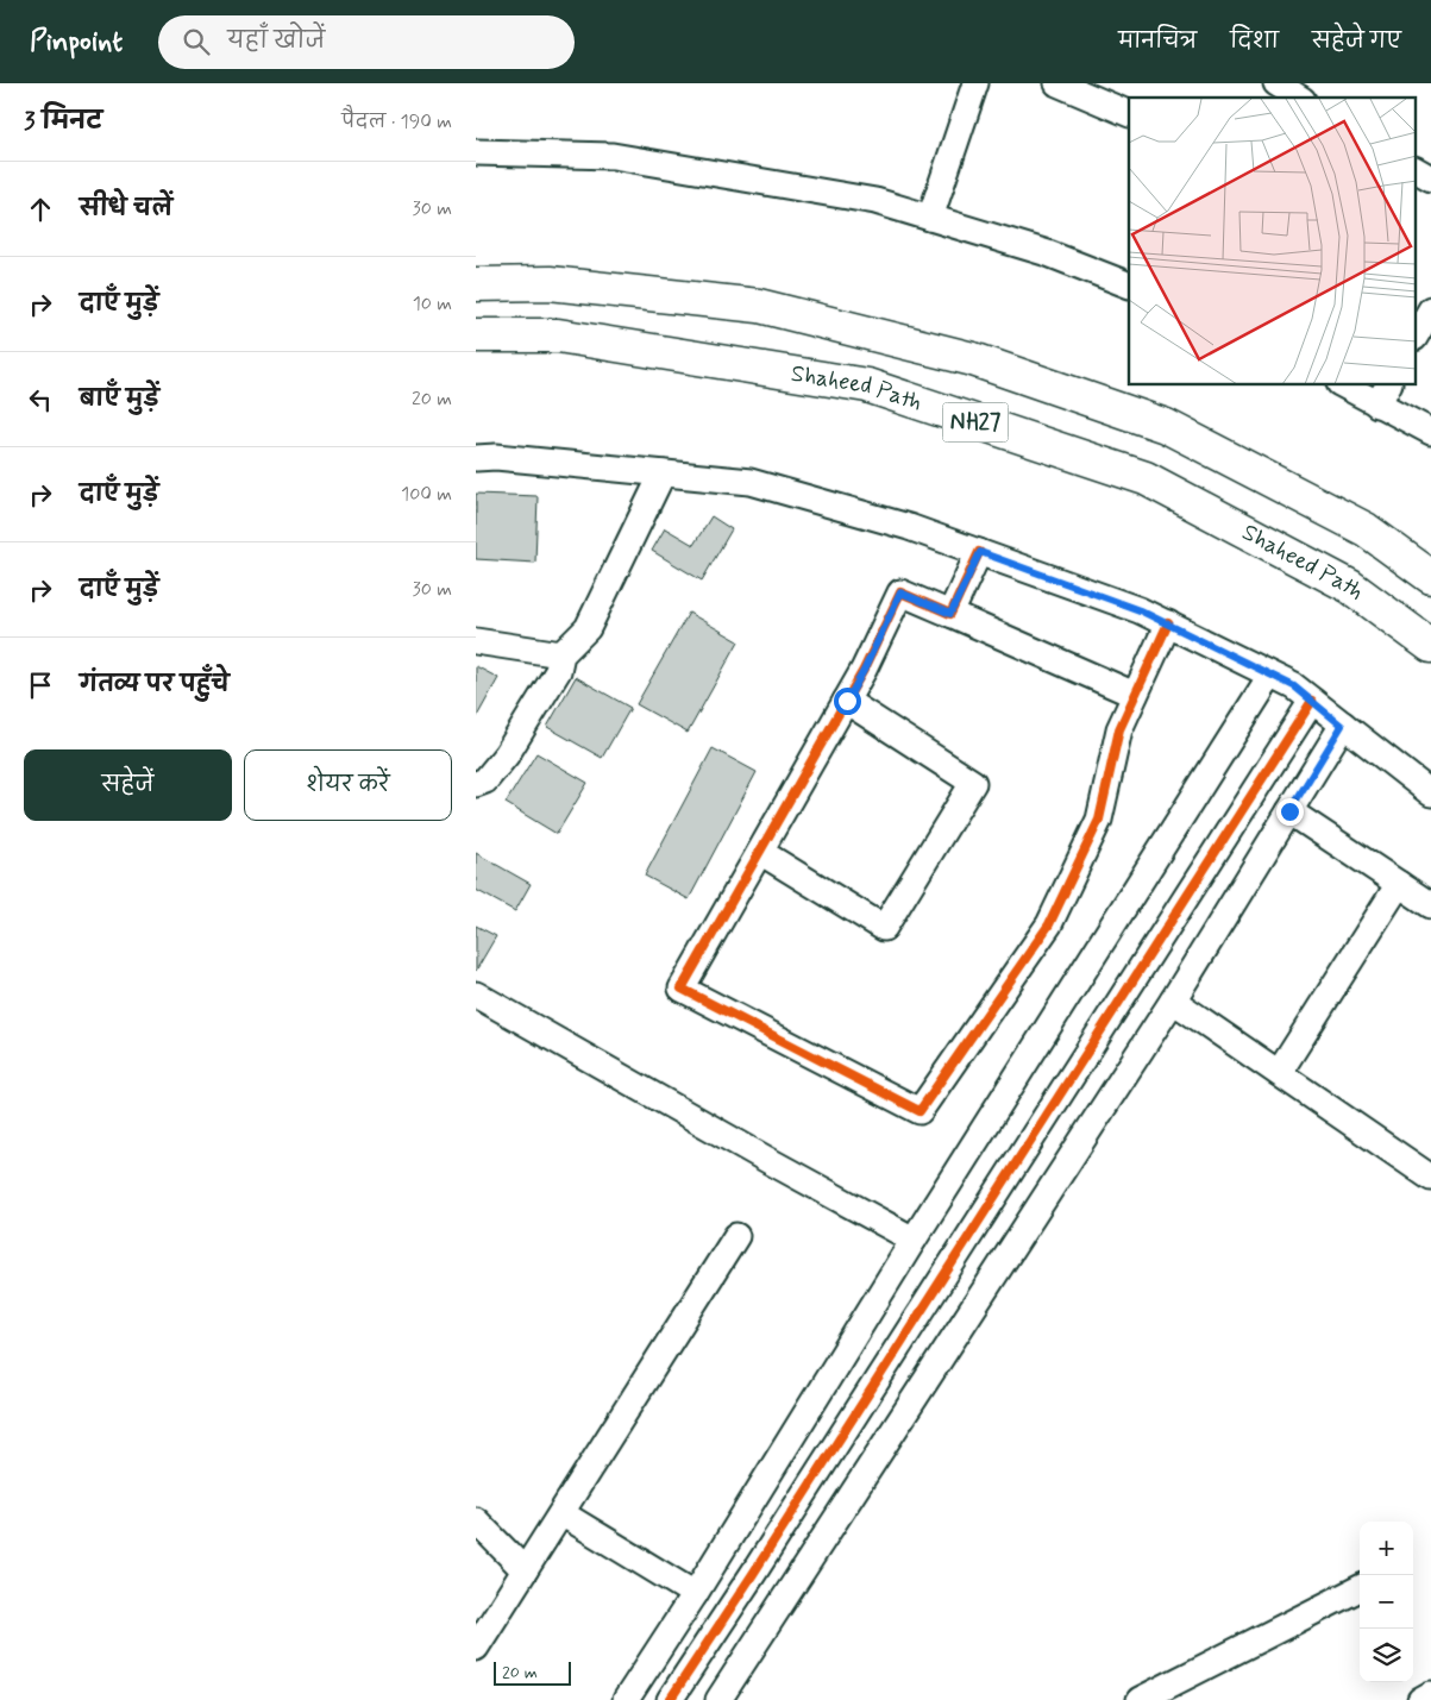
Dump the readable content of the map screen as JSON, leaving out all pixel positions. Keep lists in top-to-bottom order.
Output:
{
  "streets": {
    "highway": ["Shaheed Path", "NH27"]
  },
  "scale_bar": "20 m",
  "page": {
    "header": "Pinpoint",
    "search": "यहाँ खोजें",
    "nav": ["मानचित्र", "दिशा", "सहेजे गए"],
    "heading": ["3 मिनट", "पैदल · 190 m"],
    "list": [
      ["सीधे चलें", "30 m"],
      ["दाएँ मुड़ें", "10 m"],
      ["बाएँ मुड़ें", "20 m"],
      ["दाएँ मुड़ें", "100 m"],
      ["दाएँ मुड़ें", "30 m"],
      "गंतव्य पर पहुँचे"
    ],
    "buttons": ["सहेजें", "शेयर करें"],
    "map_buttons": ["+", "−"],
    "scale": "20 m"
  }
}
